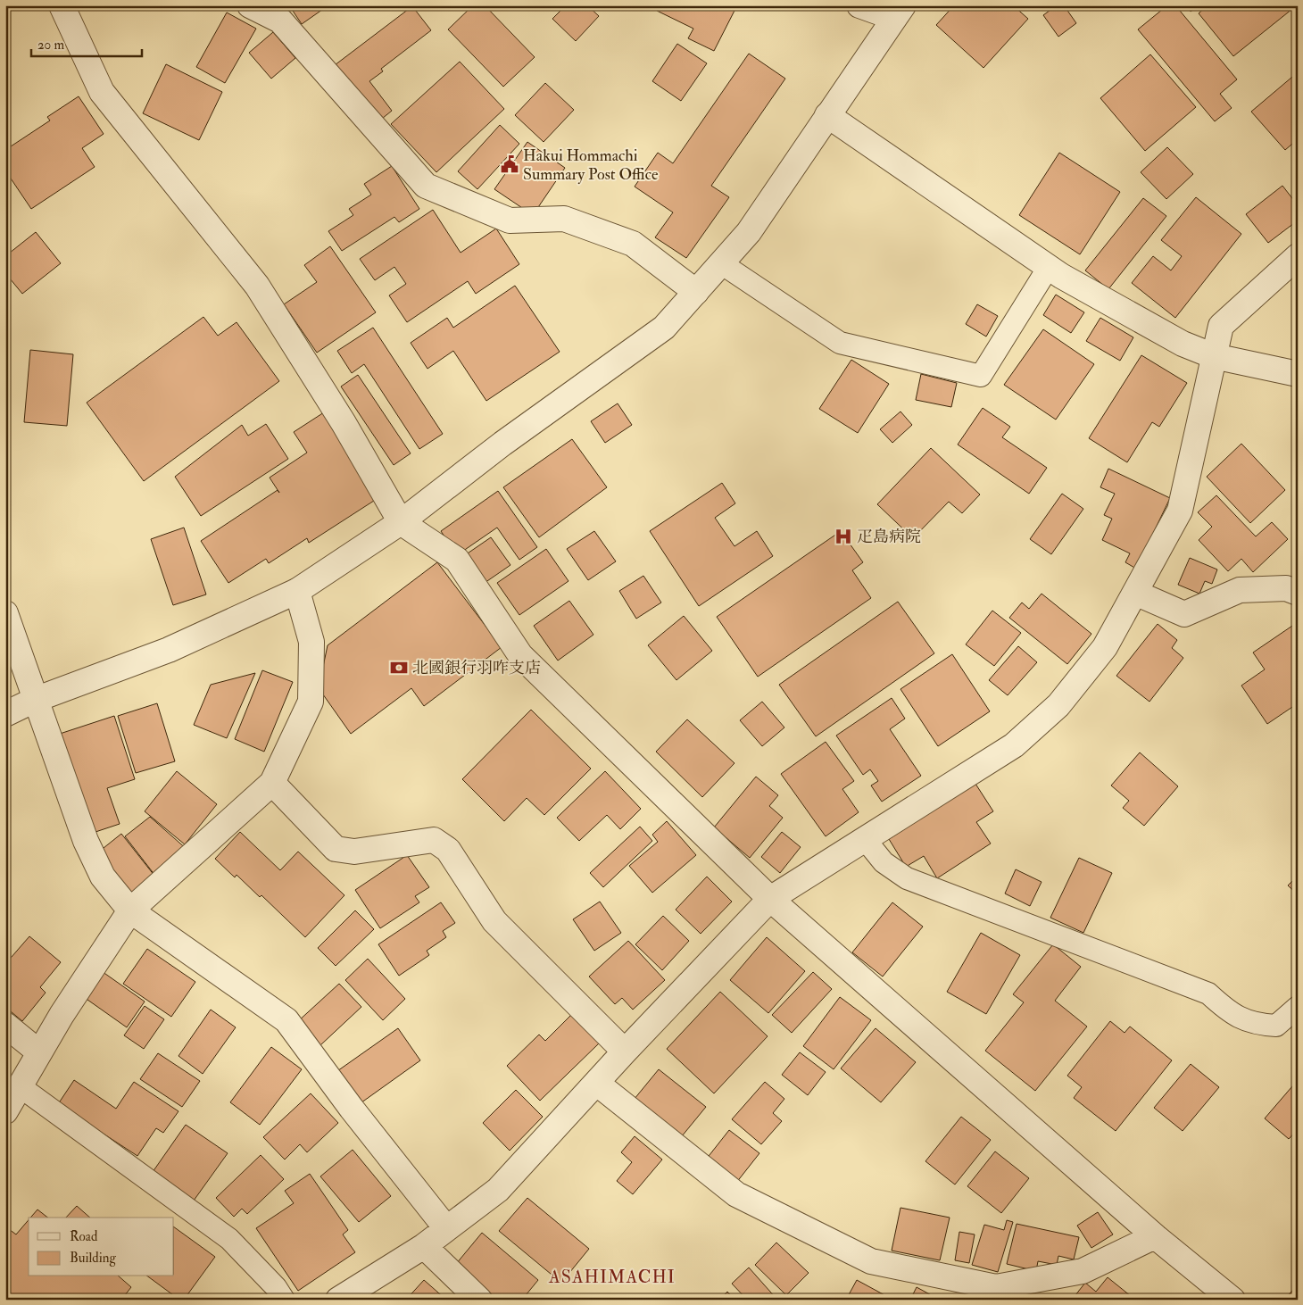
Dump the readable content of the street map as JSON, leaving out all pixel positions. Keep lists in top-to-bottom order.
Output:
{
  "districts": ["ASAHIMACHI"],
  "places": {
    "public building": ["Hakui Hommachi Summary Post Office"],
    "hospital": ["疋島病院"],
    "bank": ["北國銀行羽咋支店"]
  },
  "legend": ["Road", "Building"],
  "scale_bar": "20 m"
}
